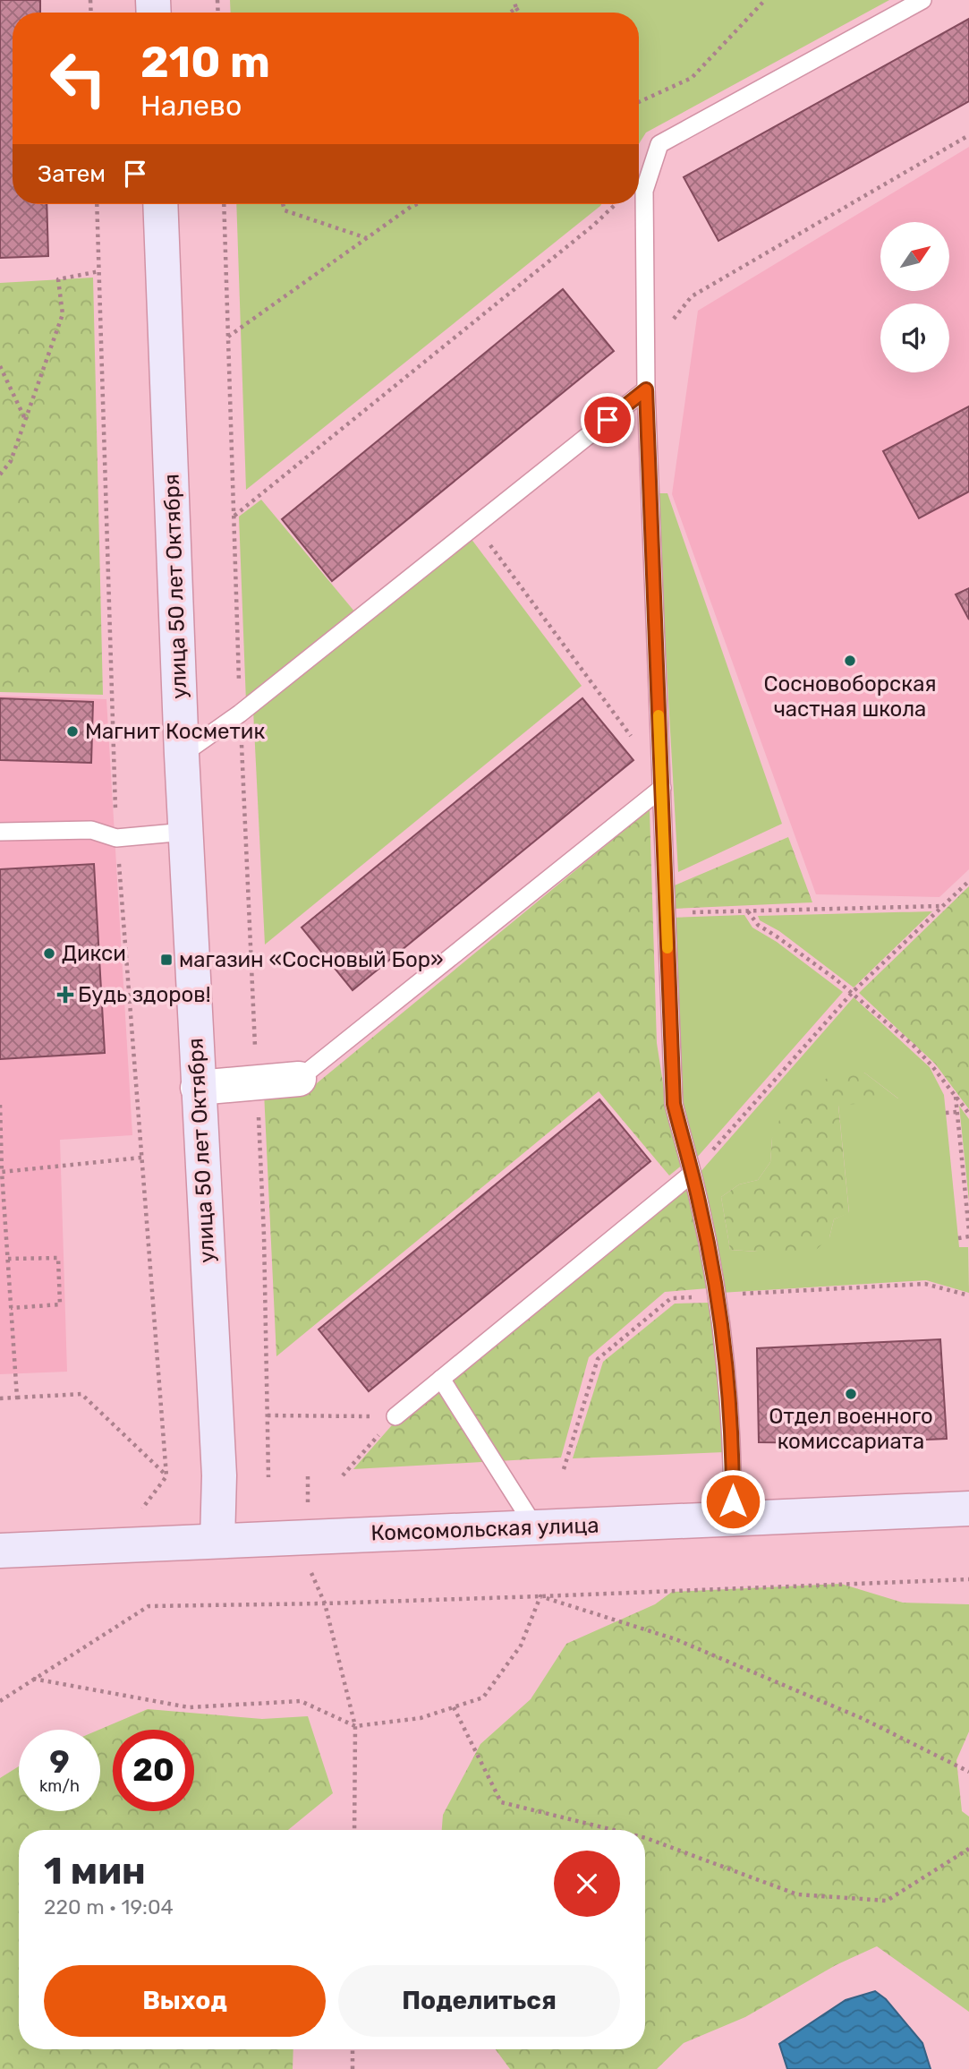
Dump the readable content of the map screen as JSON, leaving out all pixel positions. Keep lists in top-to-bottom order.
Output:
{
  "streets": {
    "street": ["улица 50 лет Октября", "Комсомольская улица"]
  },
  "crossings": [
    ["улица 50 лет Октября", "Комсомольская улица"]
  ],
  "places": {
    "other": [
      "Сосновоборская частная школа",
      "Магнит Косметик",
      "Дикси",
      "Отдел военного комиссариата"
    ],
    "transit": ["магазин «Сосновый Бор»"],
    "health": ["Будь здоров!"]
  },
  "north": "top right",
  "page": {
    "turn": ["210 m", "Налево"],
    "then": "Затем",
    "speed": "9 km/h",
    "limit": "20",
    "heading": ["1 мин", "220 m · 19:04"],
    "buttons": ["Выход", "Поделиться"]
  }
}
